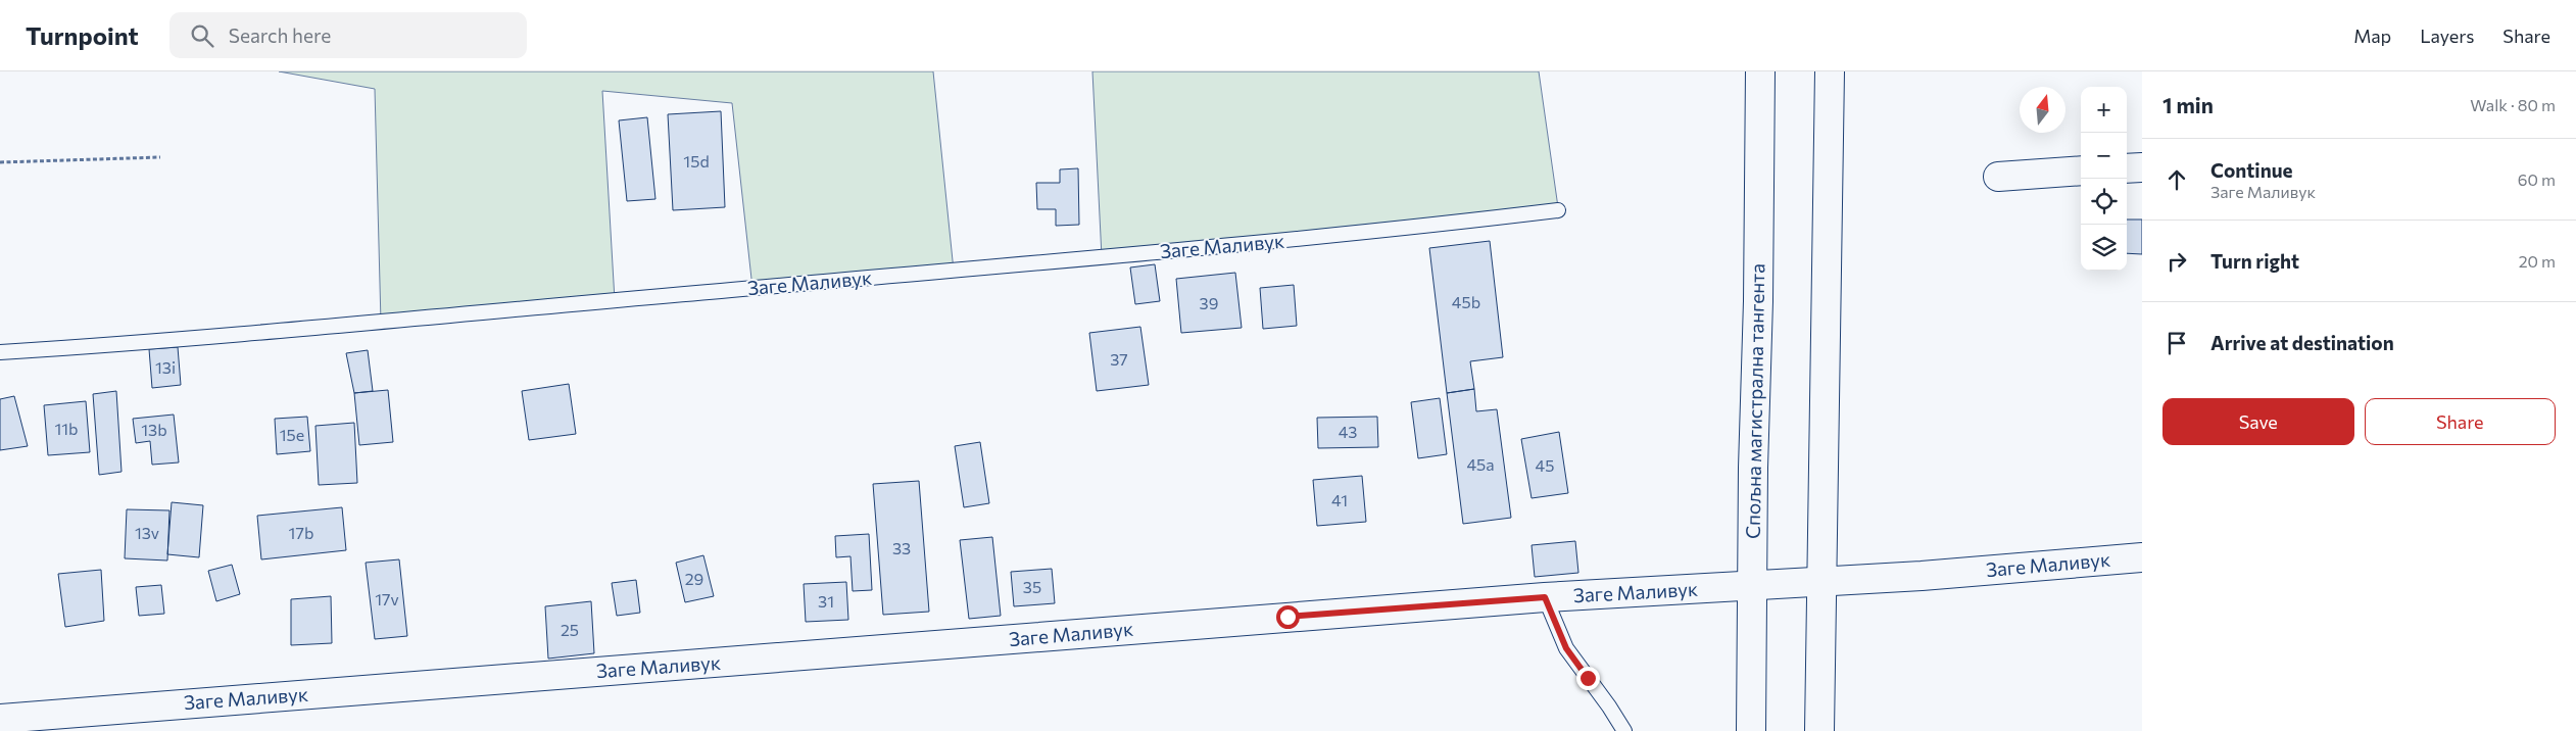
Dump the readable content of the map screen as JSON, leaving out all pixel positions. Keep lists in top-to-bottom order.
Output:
{
  "streets": {
    "main road": ["Заге Маливук", "Спољна магистрална тангента"]
  },
  "crossings": [
    ["Заге Маливук", "Спољна магистрална тангента"]
  ],
  "house_numbers": [
    "15d",
    "45b",
    "39",
    "37",
    "13i",
    "11b",
    "13b",
    "43",
    "15e",
    "45a",
    "45",
    "41",
    "13v",
    "17b",
    "33",
    "29",
    "35",
    "17v",
    "31",
    "25"
  ],
  "north": "top",
  "page": {
    "header": "Turnpoint",
    "search": "Search here",
    "nav": ["Map", "Layers", "Share"],
    "heading": ["1 min", "Walk · 80 m"],
    "map_buttons": ["+", "−"],
    "list": [
      ["Continue", "Заге Маливук", "60 m"],
      ["Turn right", "20 m"],
      "Arrive at destination"
    ],
    "buttons": ["Save", "Share"]
  }
}
